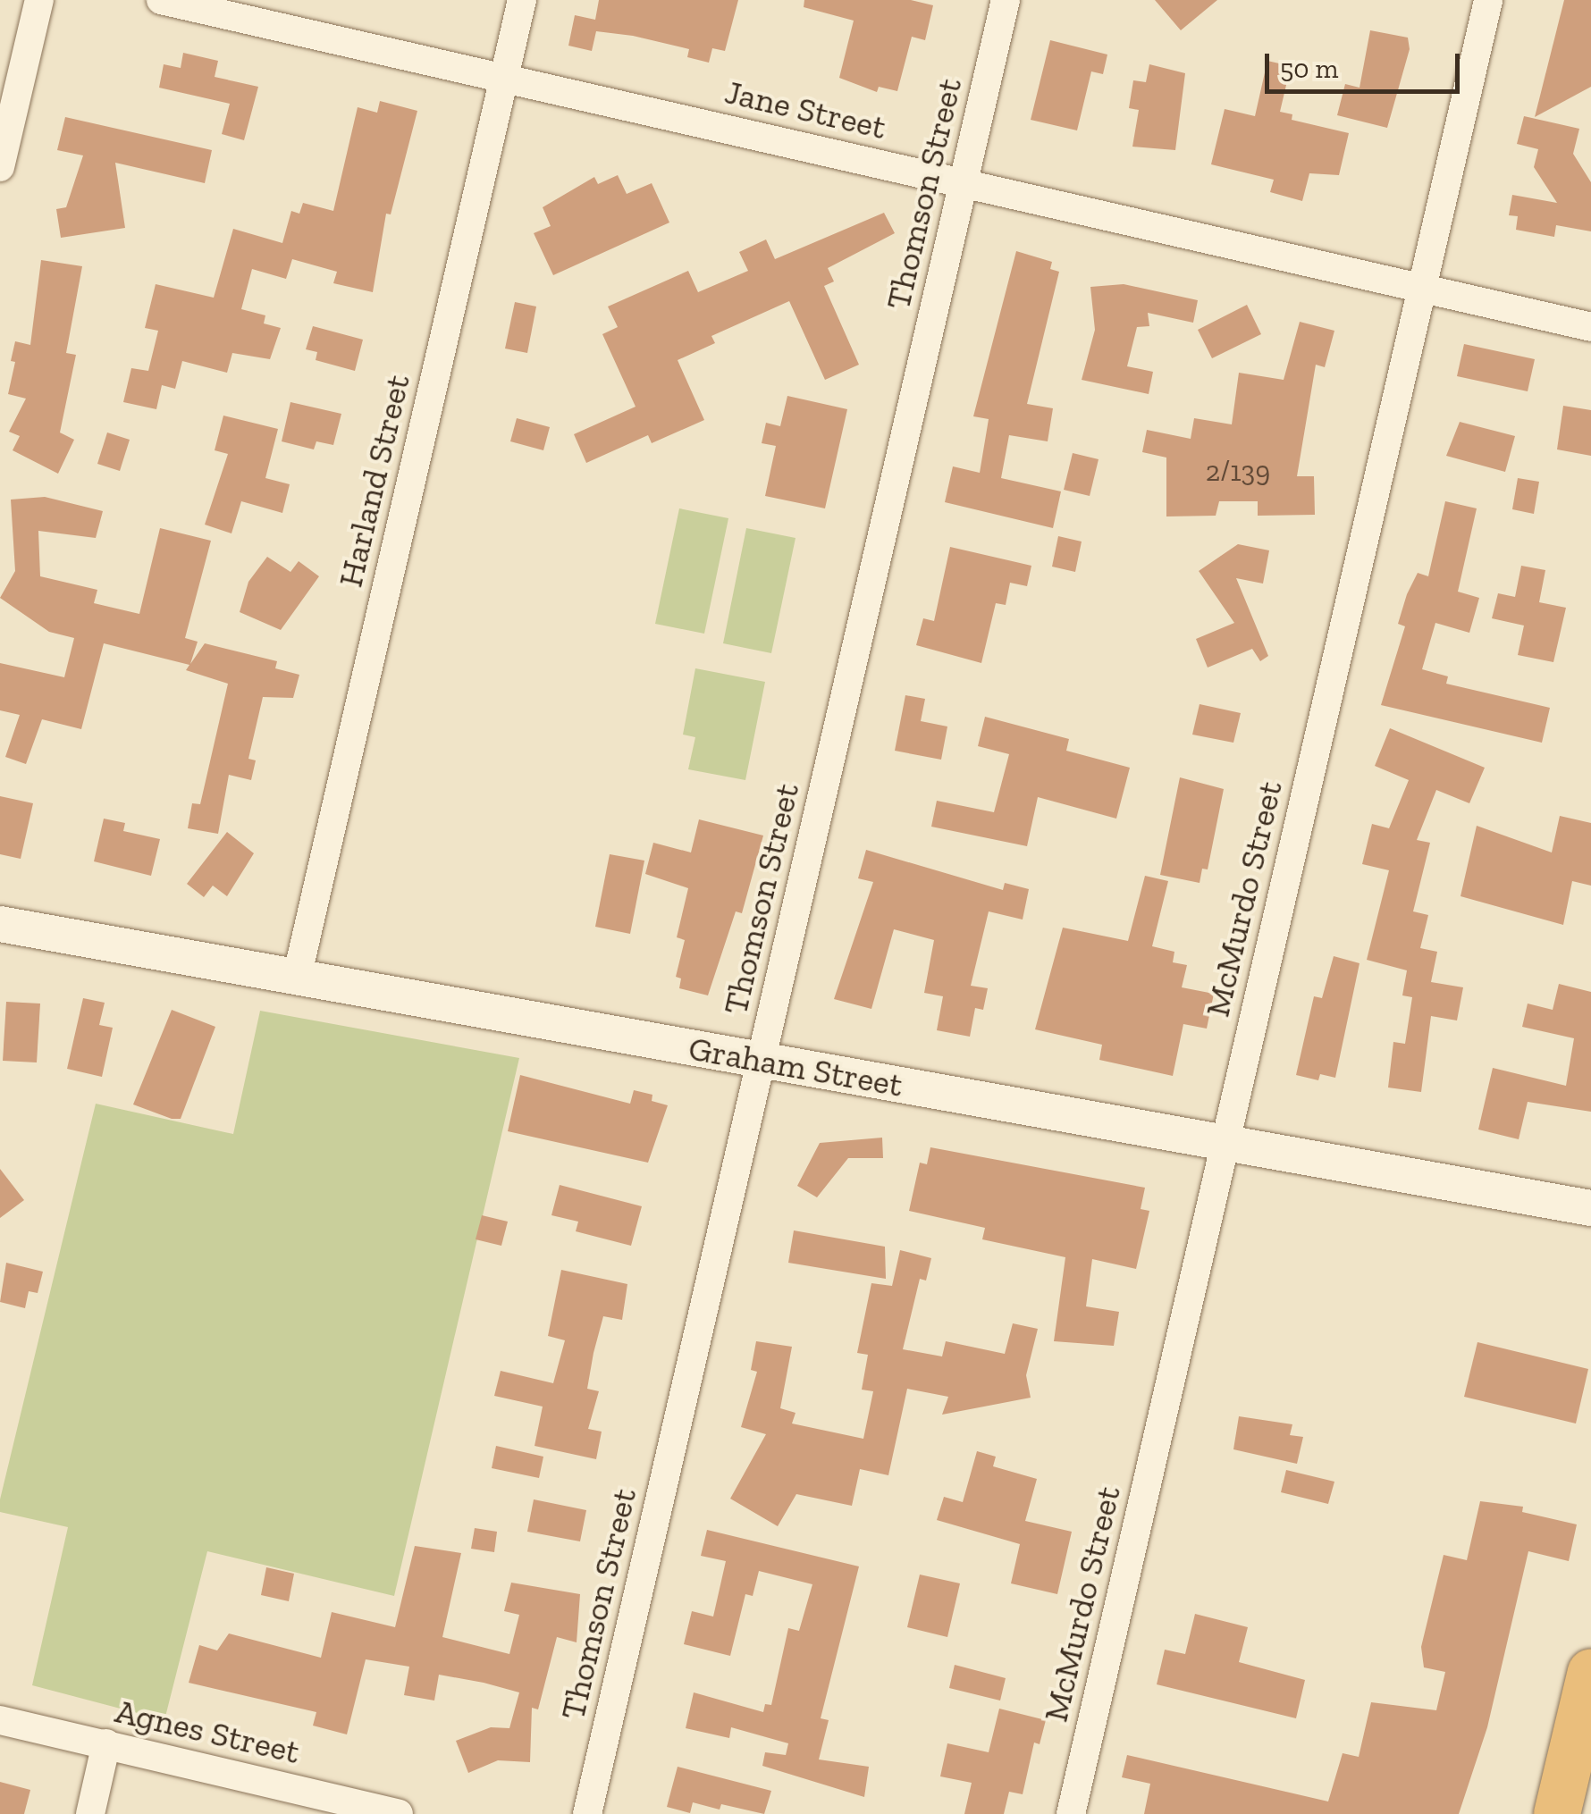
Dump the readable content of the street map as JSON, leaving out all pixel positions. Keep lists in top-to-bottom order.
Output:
{
  "streets": {
    "street": [
      "Jane Street",
      "Thomson Street",
      "Harland Street",
      "McMurdo Street",
      "Graham Street",
      "Agnes Street"
    ]
  },
  "crossings": [
    ["Jane Street", "Thomson Street"],
    ["Jane Street", "Harland Street"],
    ["Jane Street", "McMurdo Street"],
    ["Thomson Street", "Graham Street"],
    ["Harland Street", "Graham Street"],
    ["McMurdo Street", "Graham Street"]
  ],
  "house_numbers": ["2/139"],
  "scale_bar": "50 m"
}
